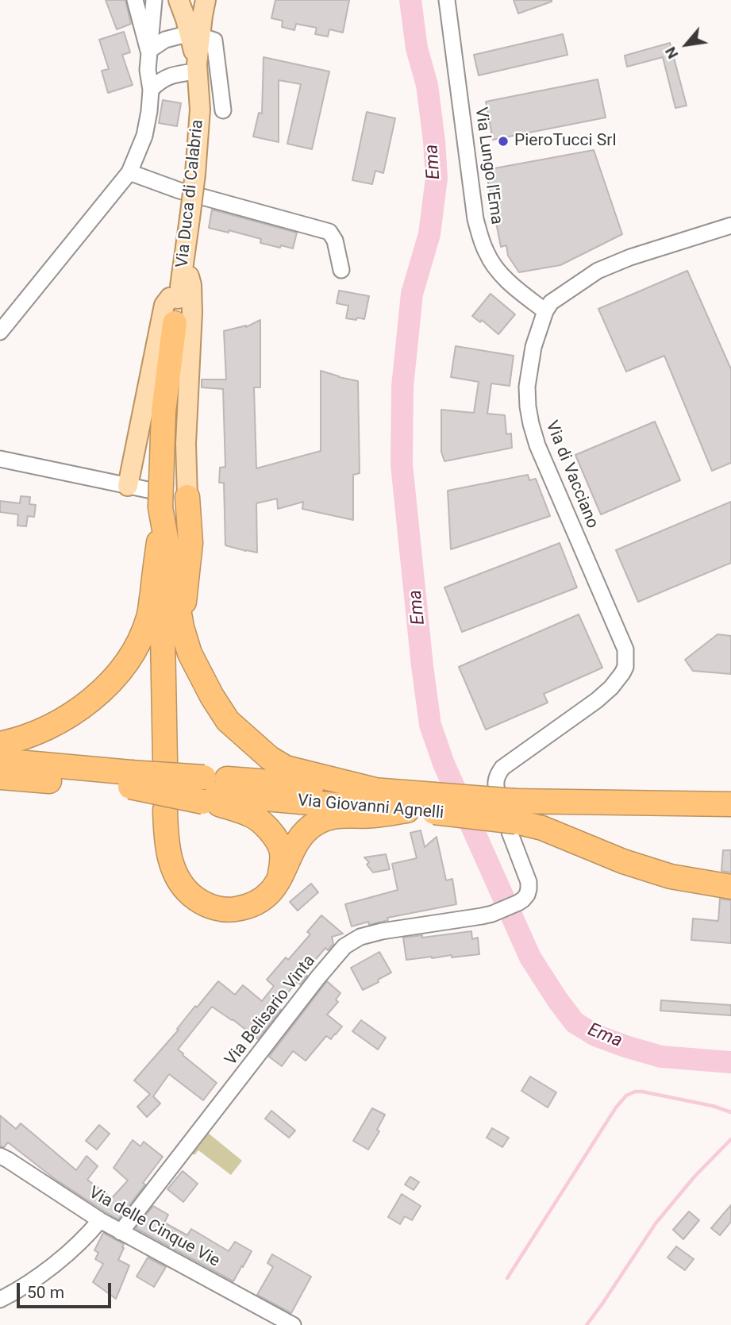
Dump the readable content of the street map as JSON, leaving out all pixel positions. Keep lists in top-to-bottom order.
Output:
{
  "streets": {
    "highway": ["Via Giovanni Agnelli"],
    "main road": ["Via Duca di Calabria"],
    "street": [
      "Via Lungo l'Ema",
      "Via di Vacciano",
      "Via Belisario Vinta",
      "Via delle Cinque Vie"
    ]
  },
  "crossings": [
    ["Via Lungo l'Ema", "Via di Vacciano"],
    ["Via di Vacciano", "Via Giovanni Agnelli"],
    ["Via di Vacciano", "Via Belisario Vinta"],
    ["Via Giovanni Agnelli", "Via Belisario Vinta"],
    ["Via Belisario Vinta", "Via delle Cinque Vie"]
  ],
  "water": ["Ema"],
  "places": ["PieroTucci Srl"],
  "scale_bar": "50 m",
  "north": "bottom left"
}
